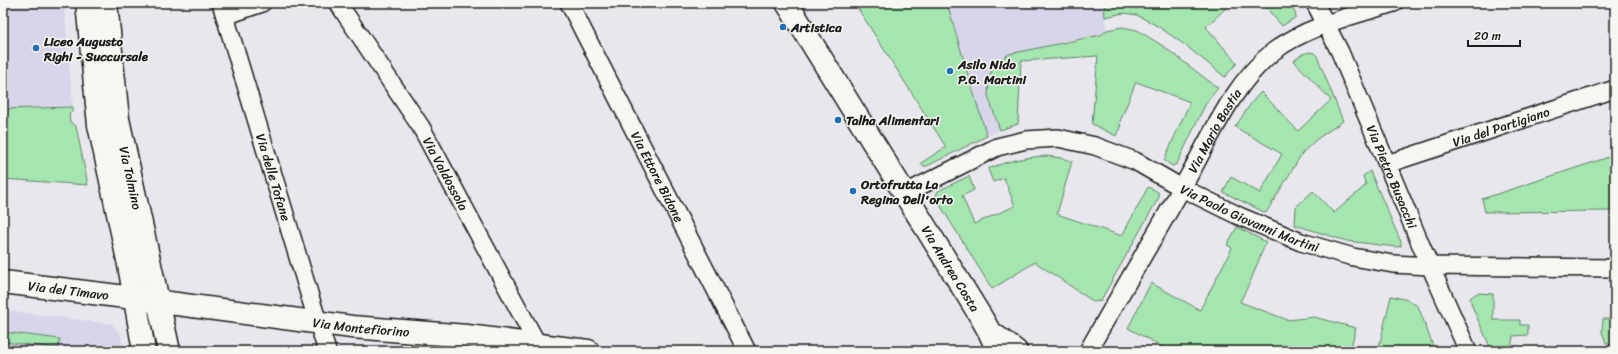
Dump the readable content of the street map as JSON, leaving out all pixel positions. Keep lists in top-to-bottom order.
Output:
{
  "streets": {
    "main road": [
      "Via Tolmino",
      "Via Andrea Costa",
      "Via del Timavo",
      "Via Montefiorino"
    ],
    "street": [
      "Via del Partigiano",
      "Via Mario Bastia",
      "Via Valdossola",
      "Via delle Tofane",
      "Via Ettore Bidone",
      "Via Pietro Busacchi",
      "Via Paolo Giovanni Martini"
    ]
  },
  "crossings": [
    ["Via del Partigiano", "Via Pietro Busacchi"],
    ["Via Mario Bastia", "Via Pietro Busacchi"],
    ["Via Mario Bastia", "Via Paolo Giovanni Martini"],
    ["Via Valdossola", "Via Montefiorino"],
    ["Via delle Tofane", "Via Montefiorino"],
    ["Via Pietro Busacchi", "Via Paolo Giovanni Martini"],
    ["Via Tolmino", "Via del Timavo"],
    ["Via Tolmino", "Via Montefiorino"],
    ["Via Paolo Giovanni Martini", "Via Andrea Costa"],
    ["Via del Timavo", "Via Montefiorino"]
  ],
  "places": [
    "Artistica",
    "Liceo Augusto Righi - Succursale",
    "Asilo Nido P.G. Martini",
    "Talha Alimentari",
    "Ortofrutta La Regina Dell'orto"
  ],
  "scale_bar": "20 m"
}
